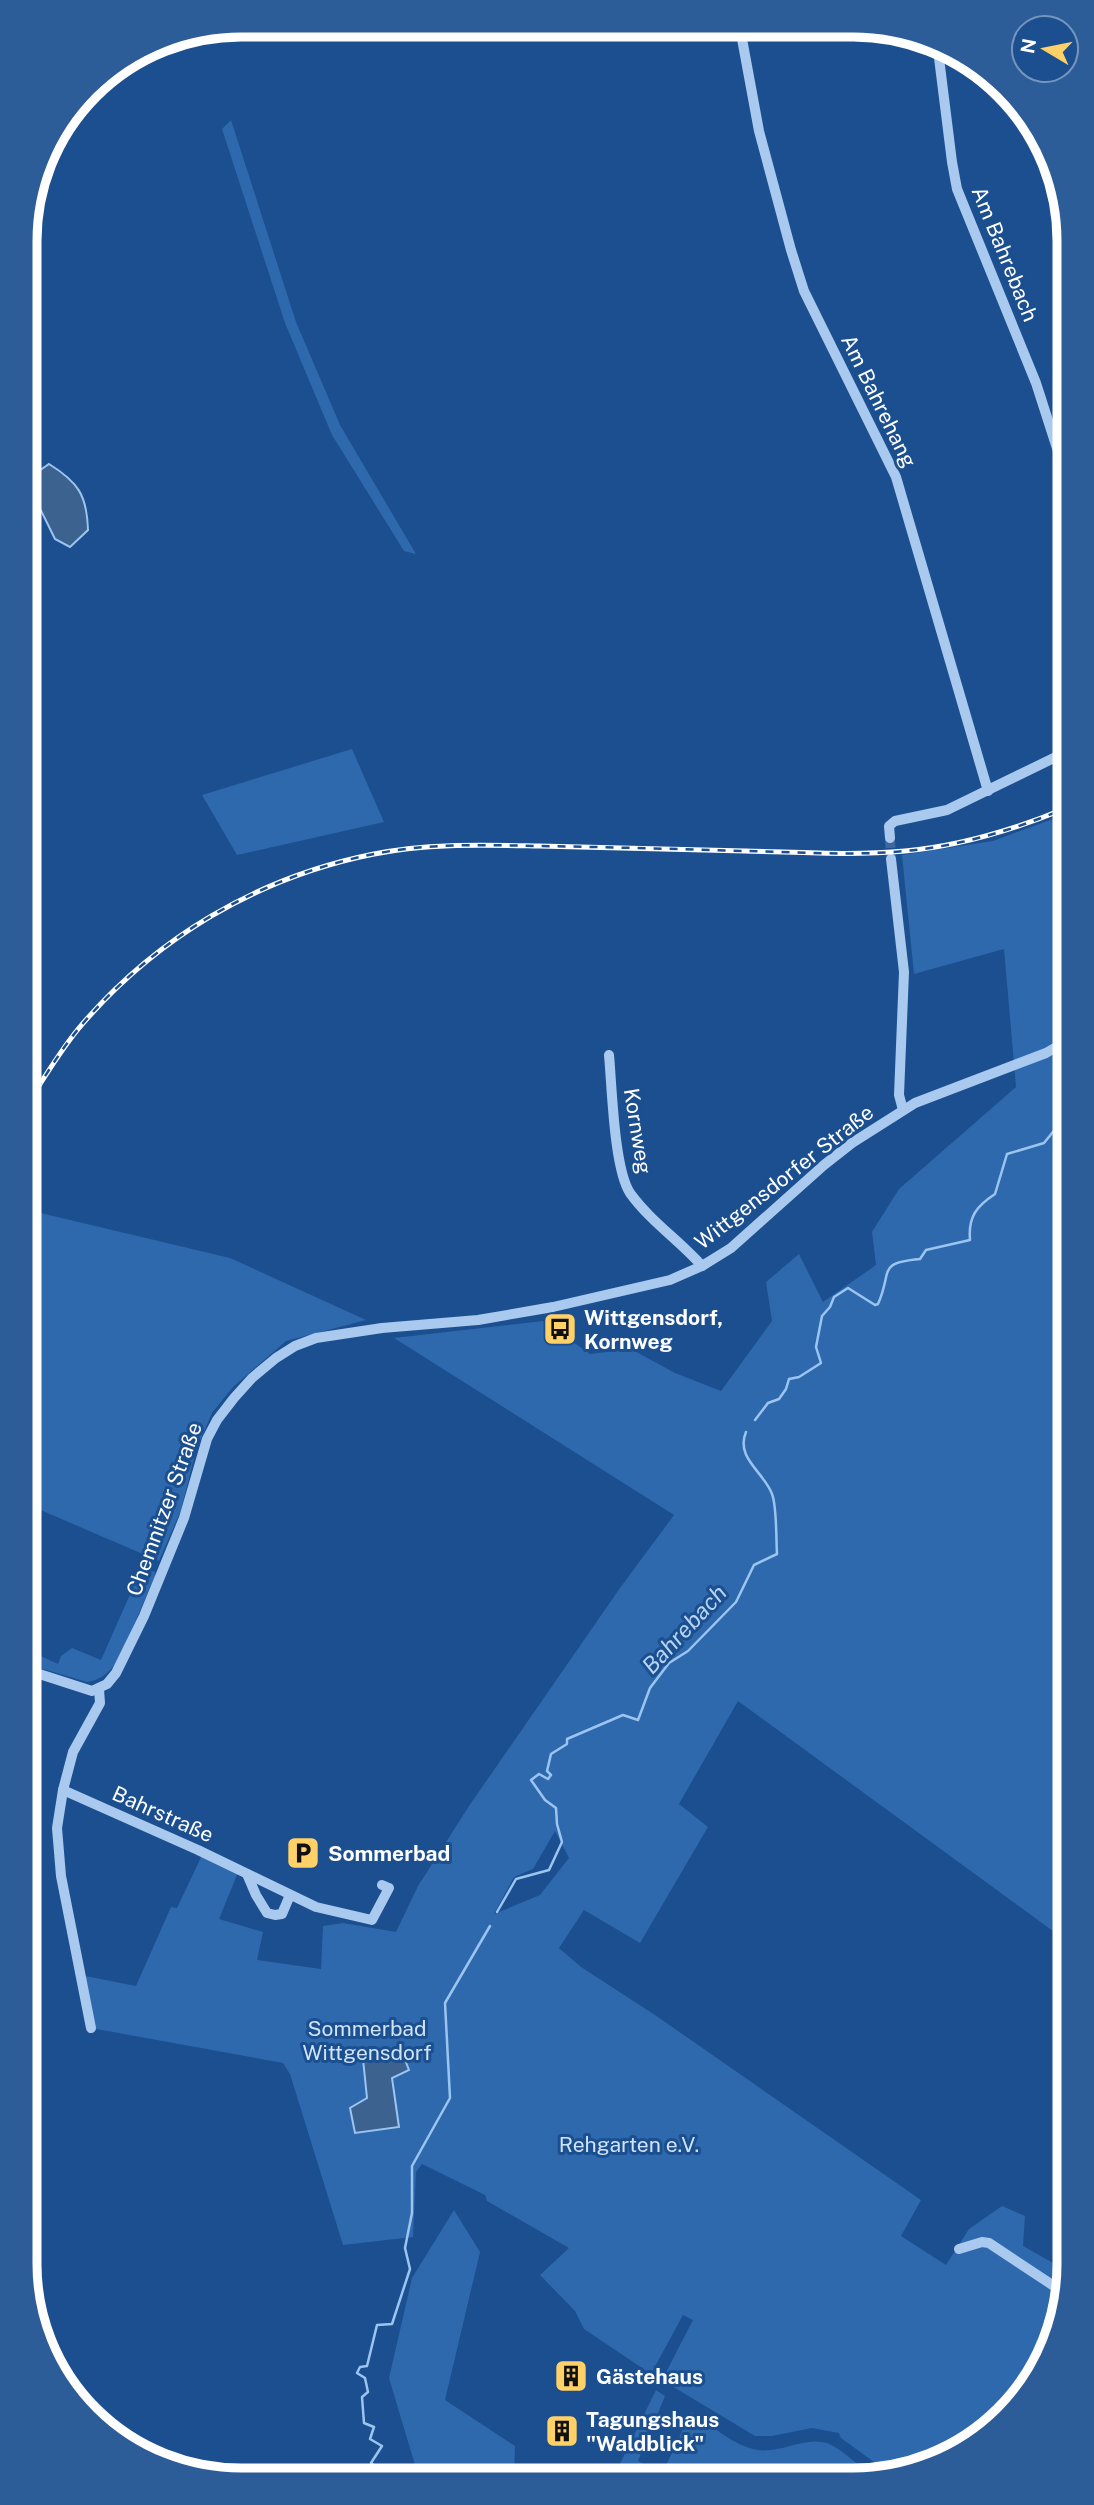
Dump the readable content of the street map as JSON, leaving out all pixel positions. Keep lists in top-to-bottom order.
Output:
{
  "streets": {
    "street": [
      "Am Bahrebach",
      "Am Bahrehang",
      "Kornweg",
      "Wittgensdorfer Straße",
      "Chemnitzer Straße",
      "Bahrstraße"
    ]
  },
  "crossings": [
    ["Kornweg", "Wittgensdorfer Straße"],
    ["Wittgensdorfer Straße", "Chemnitzer Straße"]
  ],
  "water": ["Bahrebach"],
  "parks": ["Sommerbad Wittgensdorf", "Rehgarten e.V."],
  "places": {
    "bus stop": ["Wittgensdorf, Kornweg"],
    "parking": ["Sommerbad"],
    "building": ["Gästehaus", "Tagungshaus \"Waldblick\""]
  },
  "north": "left"
}
